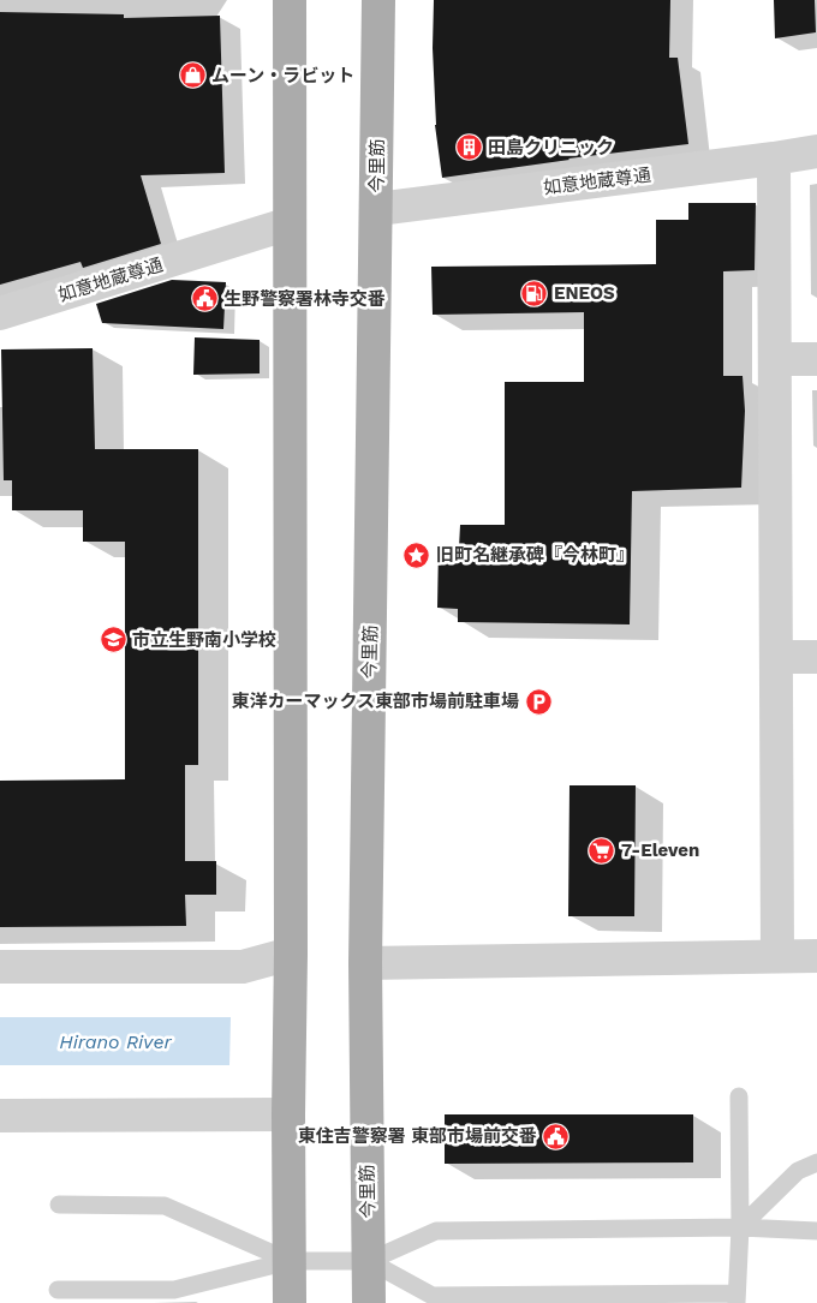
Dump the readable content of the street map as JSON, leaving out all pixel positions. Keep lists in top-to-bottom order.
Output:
{
  "streets": {
    "main road": ["今里筋"],
    "street": ["如意地蔵尊通"]
  },
  "crossings": [
    ["今里筋", "如意地蔵尊通"]
  ],
  "water": ["Hirano River"],
  "places": {
    "shop": ["ムーン・ラビット"],
    "building": ["田島クリニック"],
    "fuel station": ["ENEOS"],
    "public building": ["生野警察署林寺交番", "東住吉警察署 東部市場前交番"],
    "place": ["旧町名継承碑『今林町』"],
    "school or university": ["市立生野南小学校"],
    "parking": ["東洋カーマックス東部市場前駐車場"],
    "supermarket": ["7-Eleven"]
  }
}
